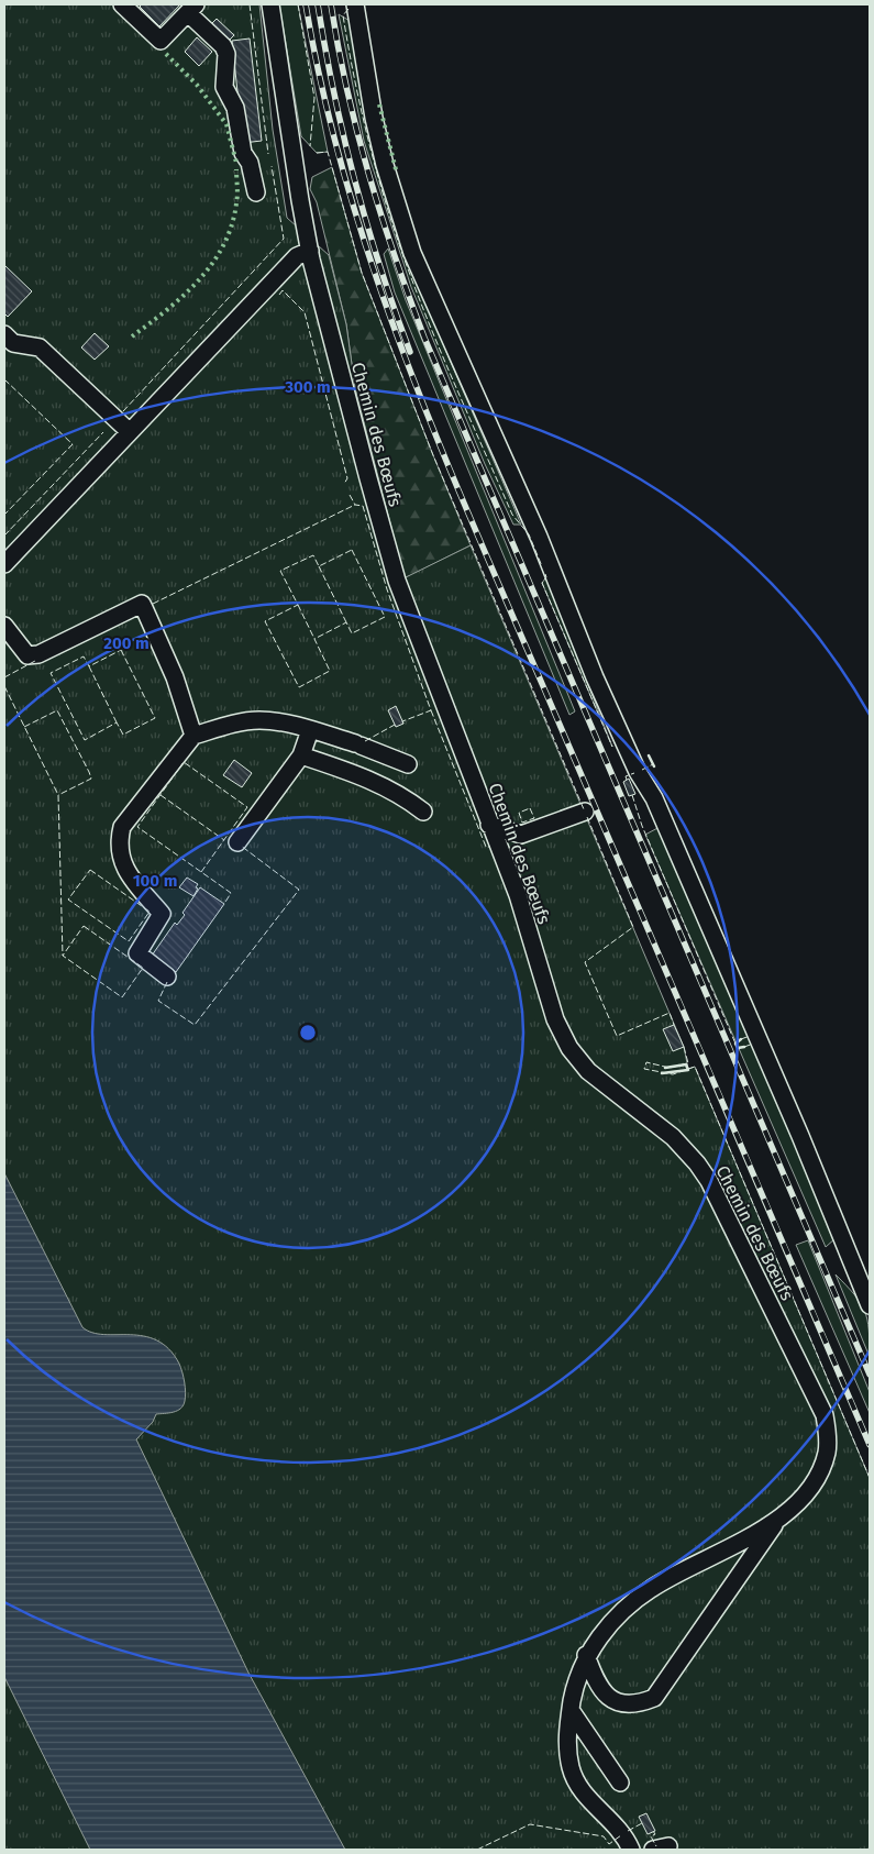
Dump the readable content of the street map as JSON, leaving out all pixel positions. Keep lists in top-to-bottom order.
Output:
{
  "streets": {
    "street": ["Chemin des Bœufs"]
  },
  "rings": ["300 m", "200 m", "100 m"]
}
